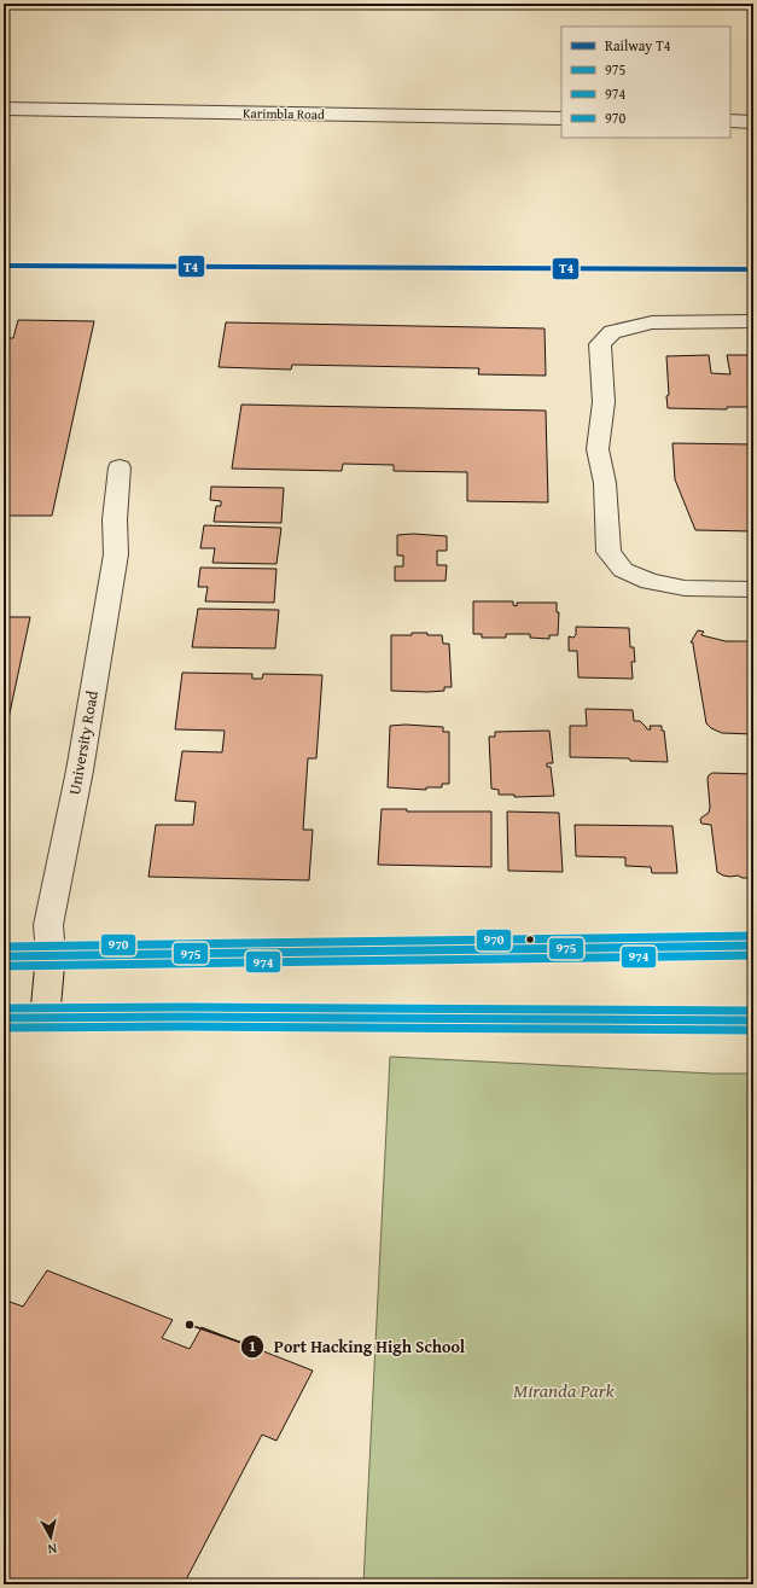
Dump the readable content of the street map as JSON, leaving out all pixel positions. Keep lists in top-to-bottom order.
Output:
{
  "streets": {
    "main road": ["University Road"],
    "street": ["Karimbla Road"]
  },
  "parks": ["Miranda Park"],
  "places": ["Port Hacking High School"],
  "lines": [
    "rail line T4",
    "transit line 970",
    "transit line 975",
    "transit line 974"
  ],
  "legend": [
    "Railway T4",
    "975",
    "974",
    "970"
  ],
  "north": "bottom"
}
